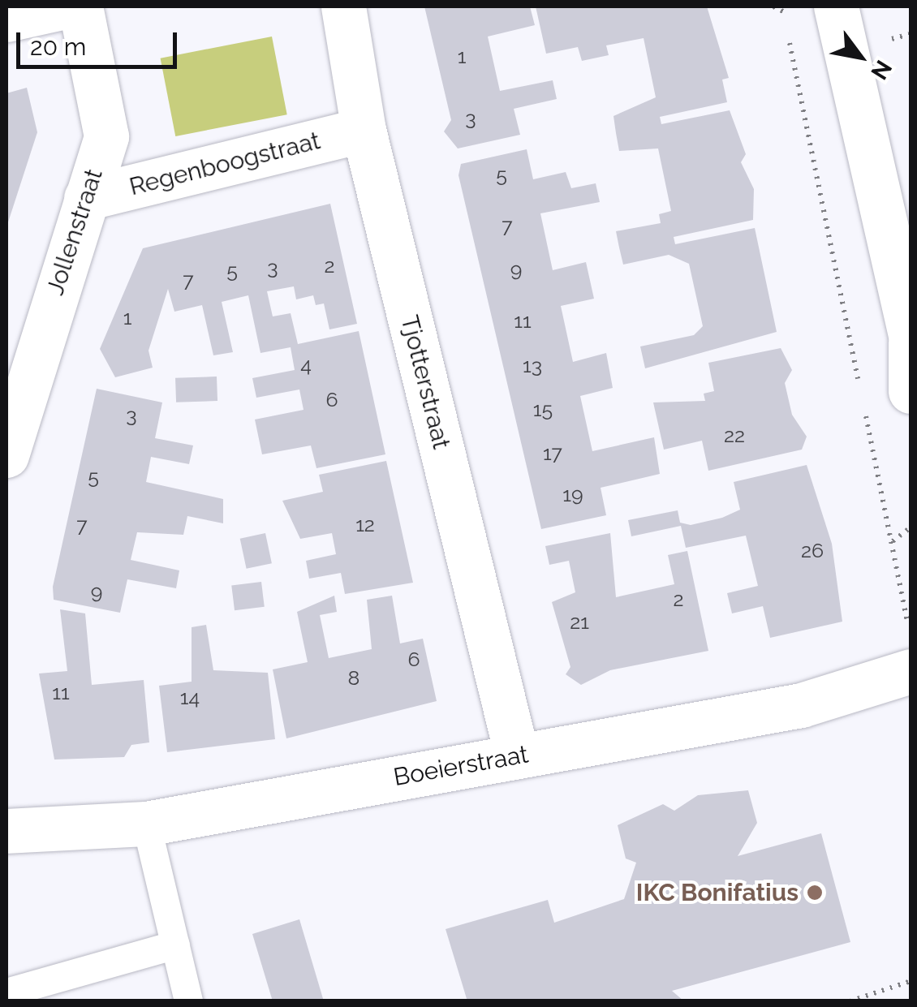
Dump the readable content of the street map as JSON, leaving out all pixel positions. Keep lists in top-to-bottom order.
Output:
{
  "streets": {
    "street": [
      "Regenboogstraat",
      "Jollenstraat",
      "Tjotterstraat",
      "Boeierstraat"
    ]
  },
  "crossings": [
    ["Regenboogstraat", "Jollenstraat"],
    ["Regenboogstraat", "Tjotterstraat"],
    ["Tjotterstraat", "Boeierstraat"]
  ],
  "places": ["IKC Bonifatius"],
  "house_numbers": [
    "1",
    "3",
    "5",
    "7",
    "2",
    "3",
    "9",
    "5",
    "7",
    "1",
    "11",
    "4",
    "13",
    "6",
    "15",
    "3",
    "22",
    "17",
    "5",
    "19",
    "12",
    "7",
    "26",
    "9",
    "2",
    "21",
    "6",
    "8",
    "11",
    "14"
  ],
  "scale_bar": "20 m",
  "north": "bottom right"
}
